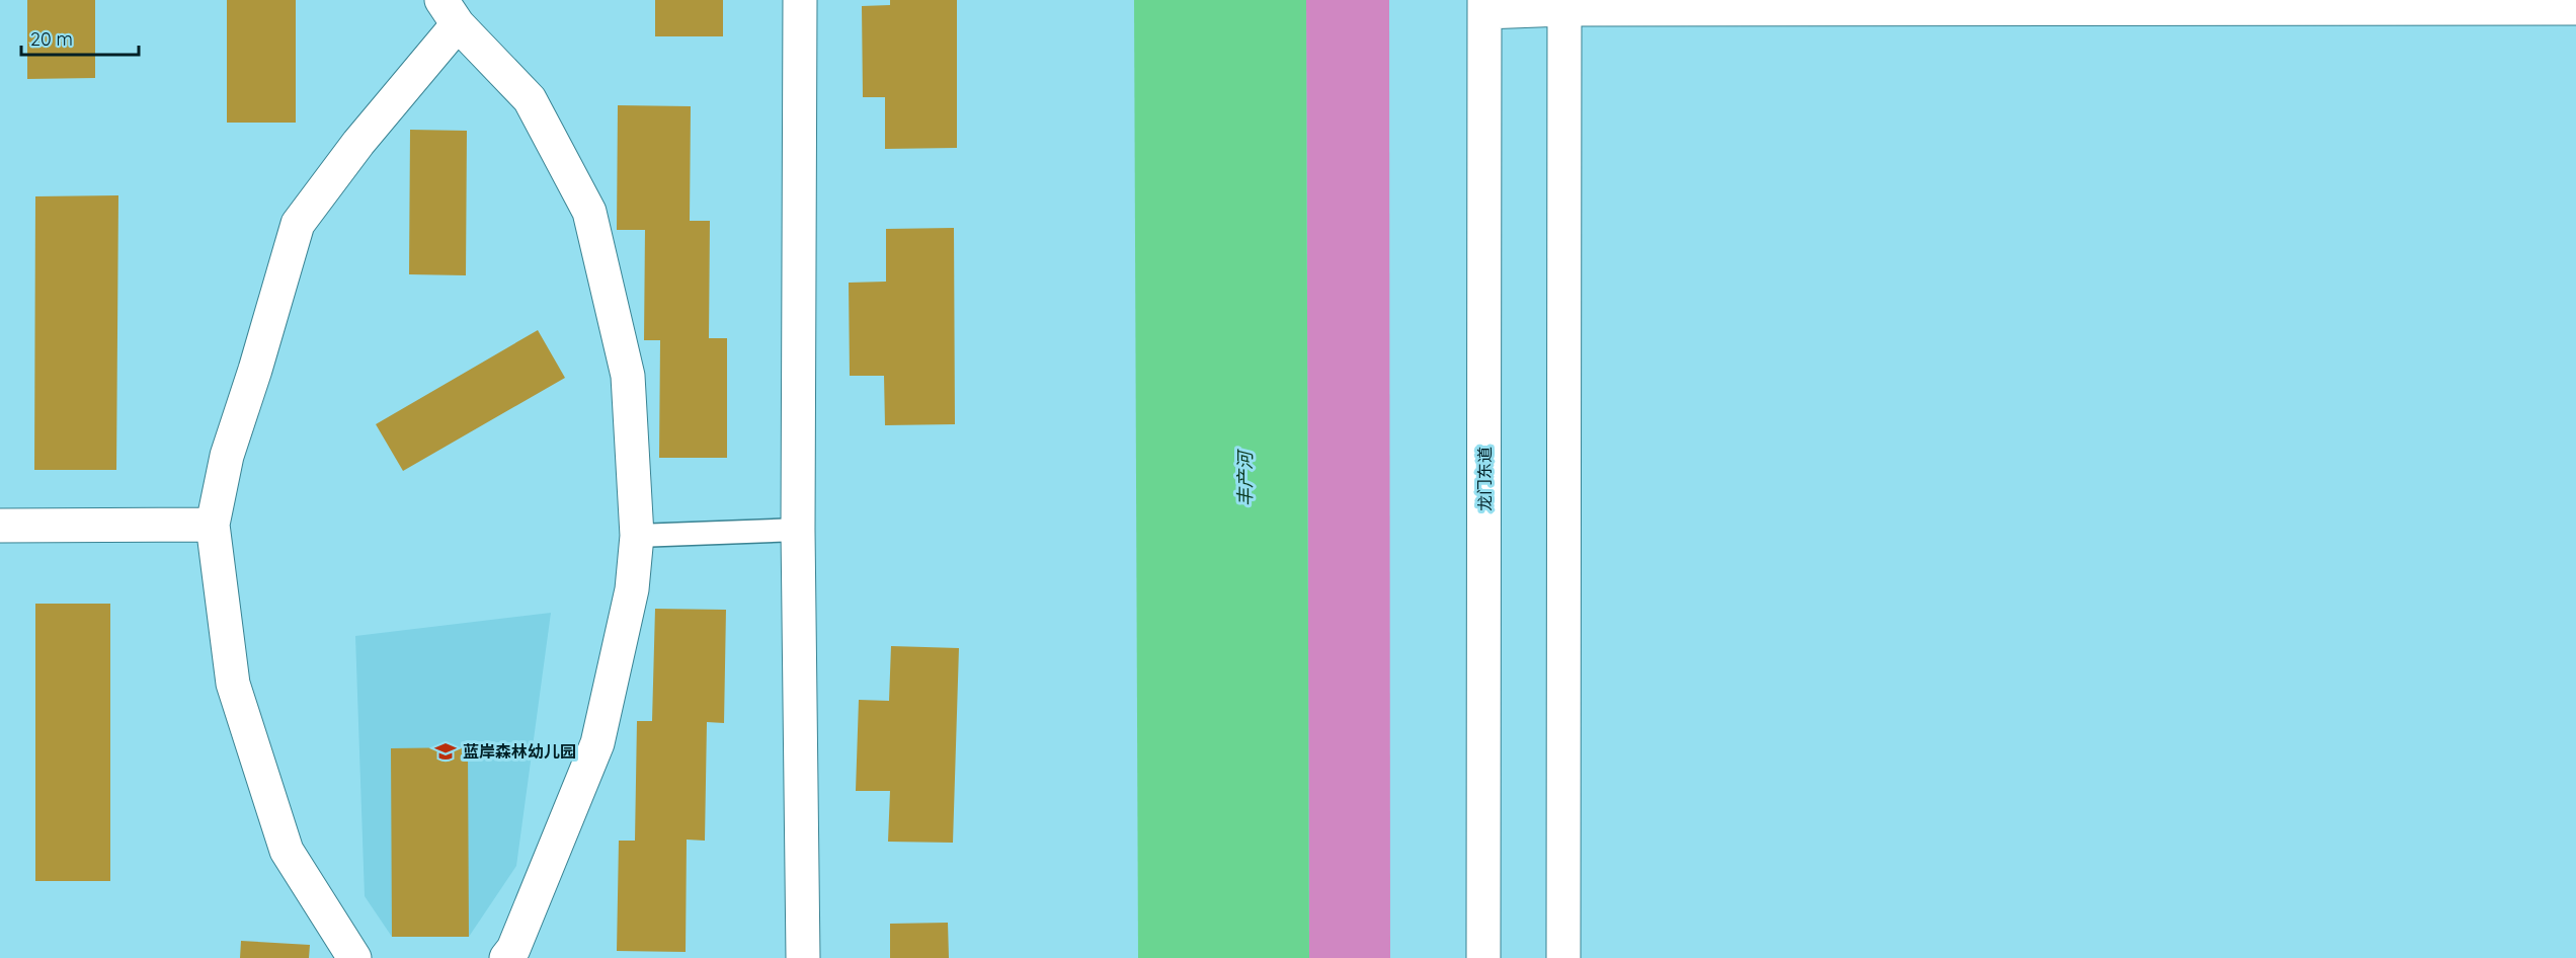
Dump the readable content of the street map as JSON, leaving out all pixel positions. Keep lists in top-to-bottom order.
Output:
{
  "streets": {
    "street": ["龙门东道"]
  },
  "water": ["丰产河"],
  "places": {
    "school or university": ["蓝岸森林幼儿园"]
  },
  "scale_bar": "20 m"
}
